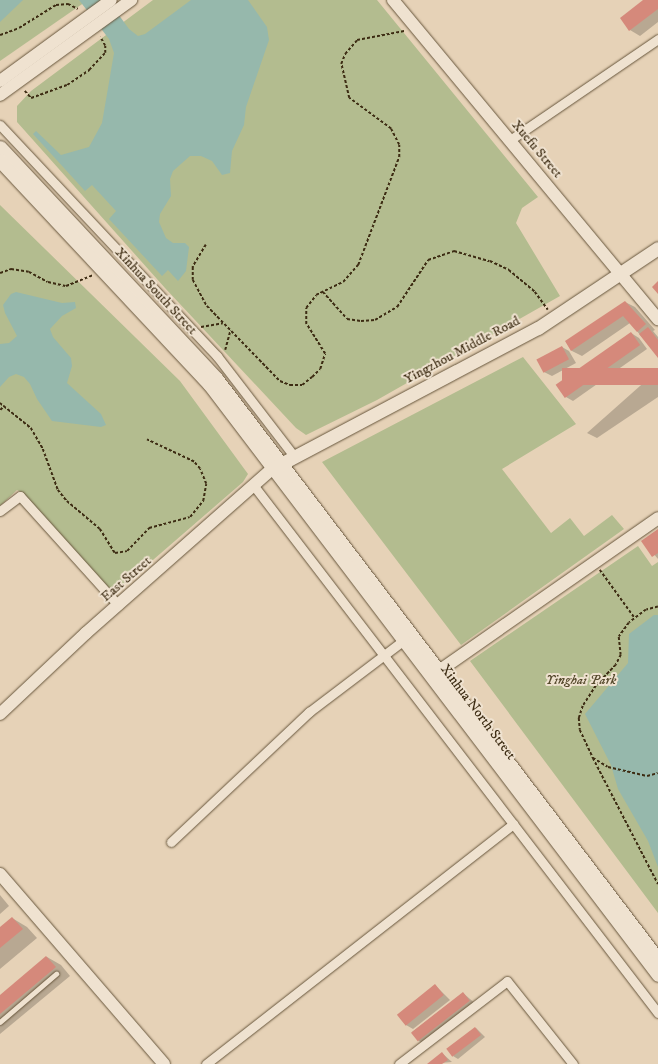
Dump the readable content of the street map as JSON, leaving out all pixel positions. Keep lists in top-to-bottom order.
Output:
{
  "streets": {
    "main road": ["Xinhua South Street", "Yingzhou Middle Road", "Xinhua North Street"],
    "street": ["Xuefu Street", "East Street"]
  },
  "crossings": [
    ["Xuefu Street", "Yingzhou Middle Road"],
    ["Xinhua South Street", "Yingzhou Middle Road"],
    ["Xinhua South Street", "East Street"],
    ["Xinhua South Street", "Xinhua North Street"],
    ["Yingzhou Middle Road", "East Street"],
    ["Yingzhou Middle Road", "Xinhua North Street"],
    ["East Street", "Xinhua North Street"]
  ],
  "parks": ["Yinghai Park"]
}
